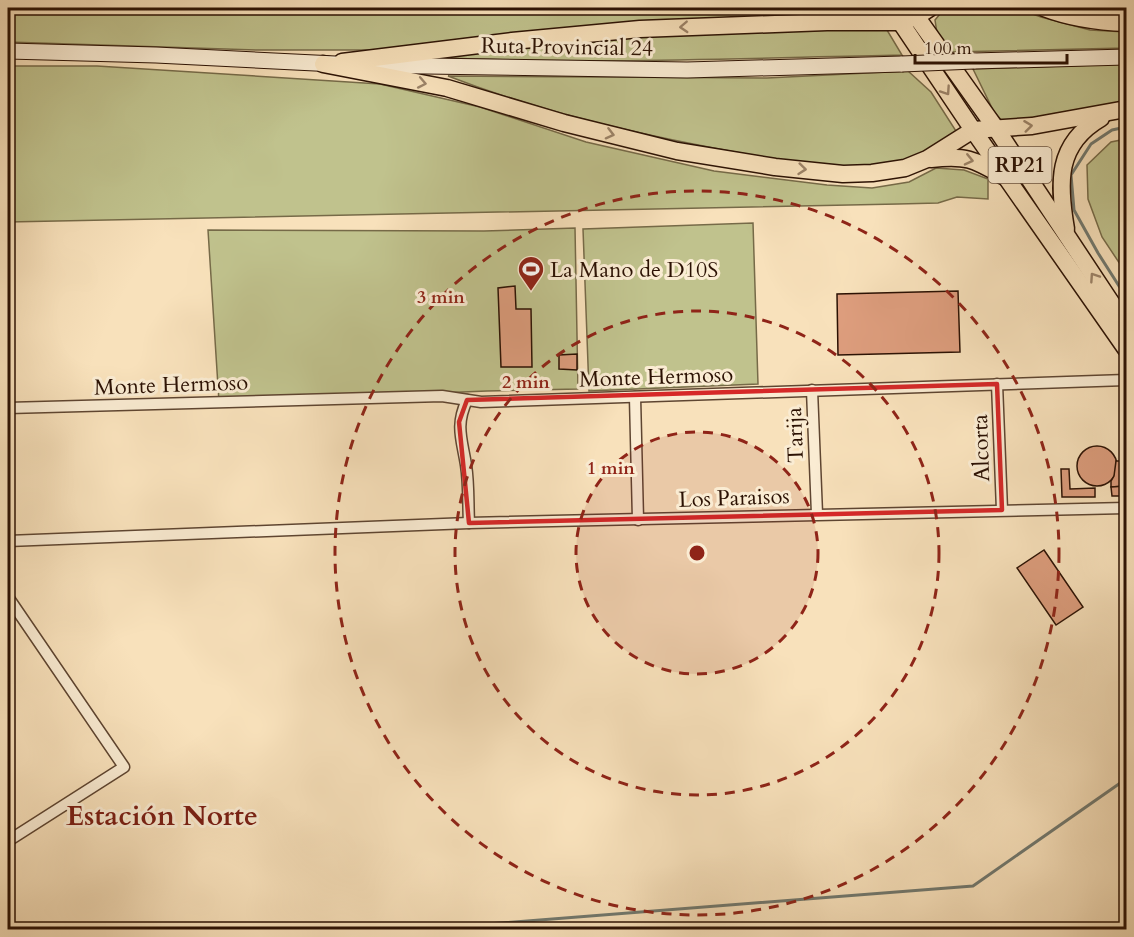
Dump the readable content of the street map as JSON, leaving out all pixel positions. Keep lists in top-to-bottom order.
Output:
{
  "streets": {
    "main road": ["Ruta Provincial 24", "RP21"],
    "street": [
      "Monte Hermoso",
      "Tarija",
      "Alcorta",
      "Los Paraisos"
    ]
  },
  "crossings": [
    ["Monte Hermoso", "Tarija"],
    ["Monte Hermoso", "Alcorta"],
    ["Tarija", "Los Paraisos"],
    ["Alcorta", "Los Paraisos"]
  ],
  "districts": ["Estación Norte"],
  "places": {
    "sports": ["La Mano de D10S"]
  },
  "scale_bar": "100 m",
  "rings": ["3 min", "2 min", "1 min"]
}
